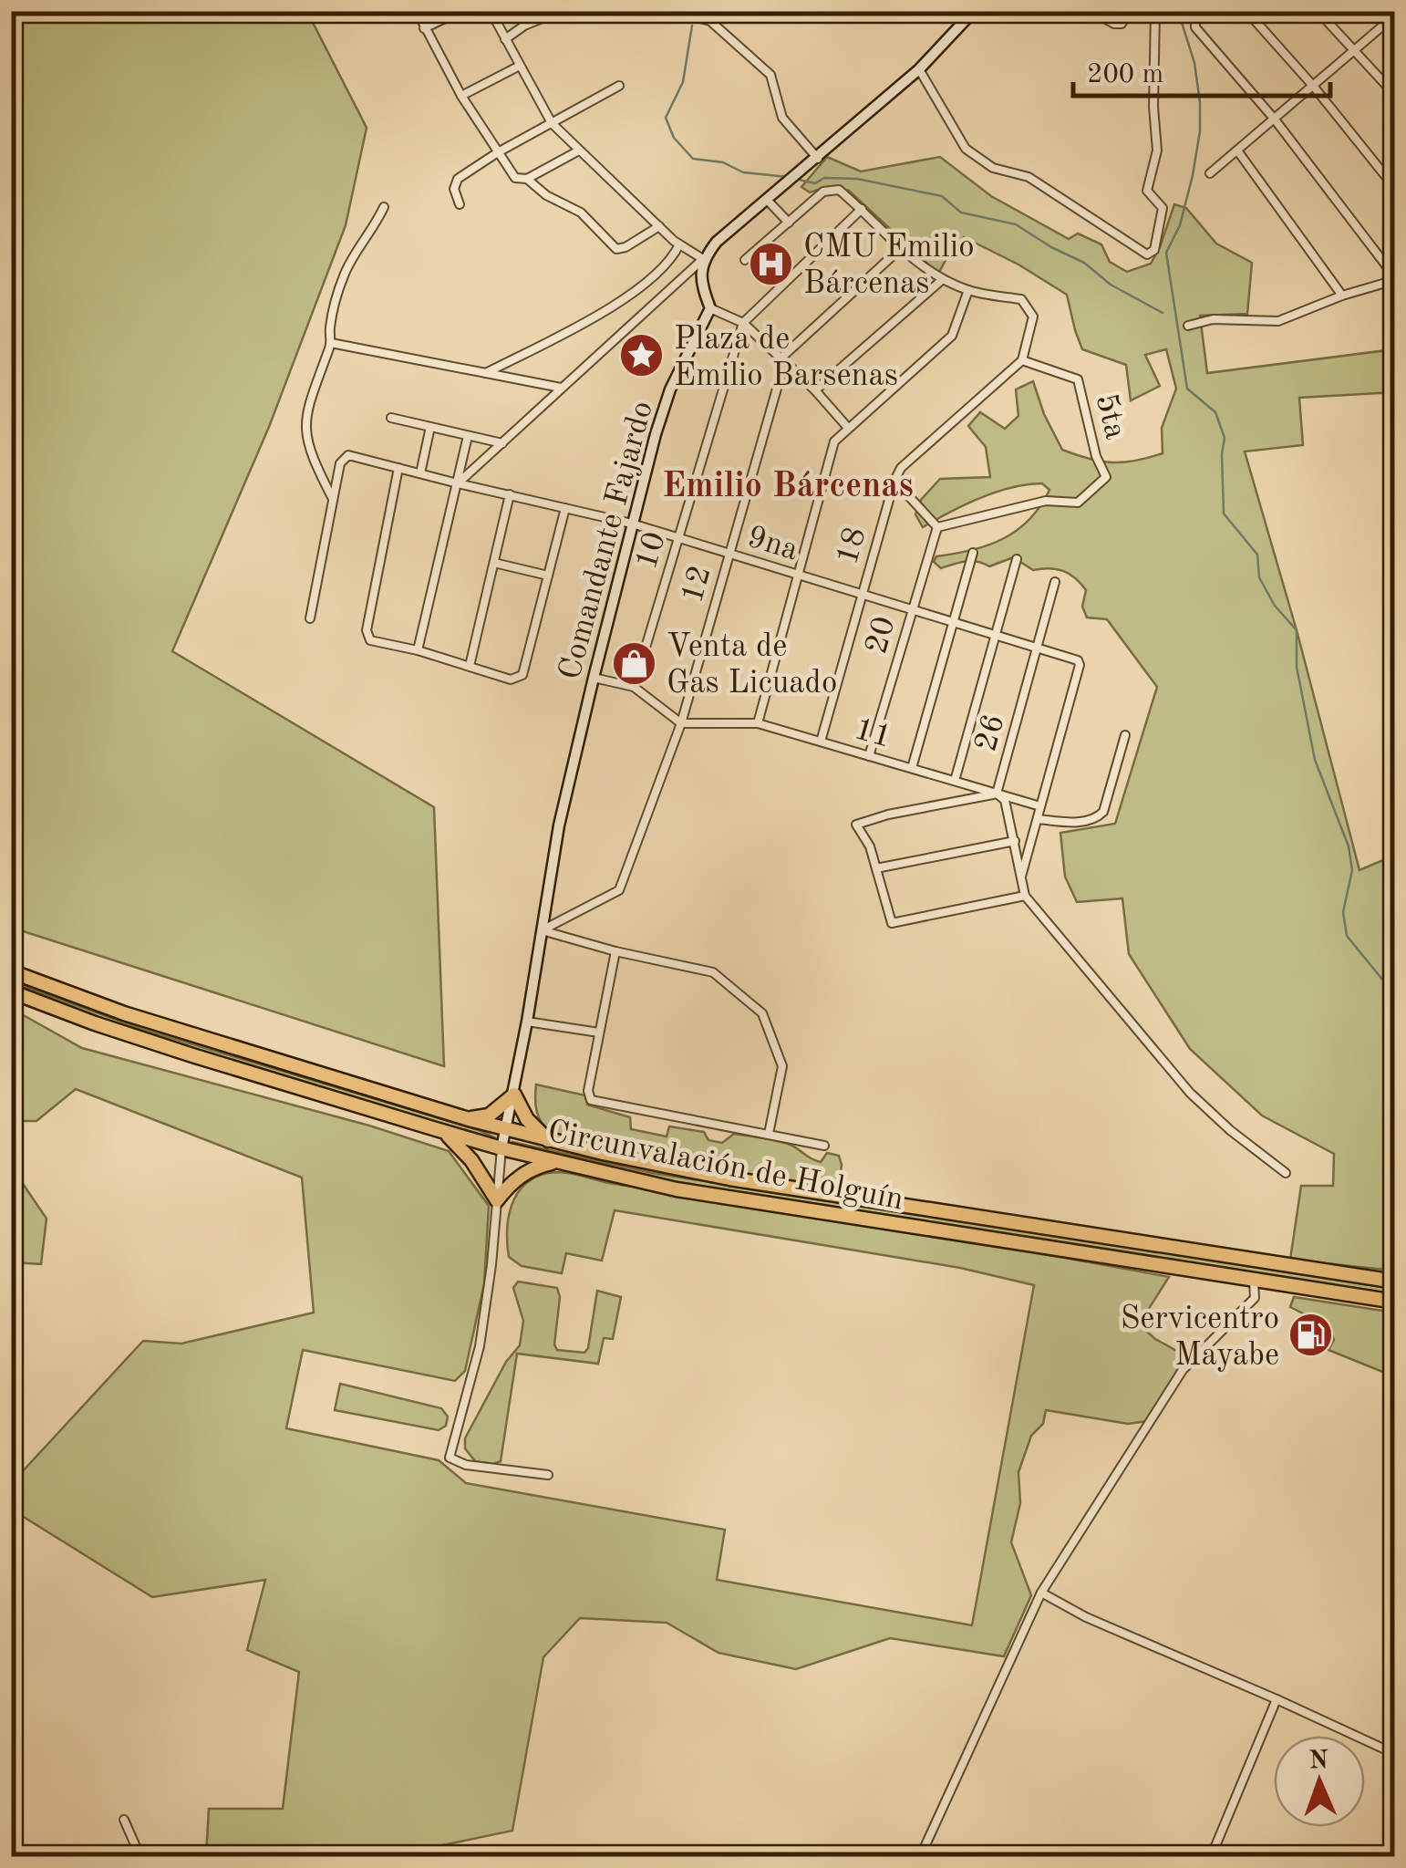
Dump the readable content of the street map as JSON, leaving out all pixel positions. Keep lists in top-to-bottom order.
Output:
{
  "streets": {
    "highway": ["Circunvalación de Holguín"],
    "street": [
      "5ta",
      "Comandante Fajardo",
      "9na",
      "18",
      "10",
      "12",
      "20",
      "11",
      "26"
    ]
  },
  "crossings": [
    ["5ta", "18"],
    ["5ta", "20"],
    ["Comandante Fajardo", "9na"],
    ["Comandante Fajardo", "12"],
    ["Comandante Fajardo", "Circunvalación de Holguín"],
    ["9na", "18"],
    ["9na", "10"],
    ["9na", "12"],
    ["9na", "20"],
    ["9na", "11"],
    ["9na", "26"],
    ["18", "11"],
    ["12", "11"],
    ["20", "11"],
    ["11", "26"]
  ],
  "districts": ["Emilio Bárcenas"],
  "places": {
    "hospital": ["CMU Emilio Bárcenas"],
    "place": ["Plaza de Emilio Barsenas"],
    "shop": ["Venta de Gas Licuado"],
    "fuel station": ["Servicentro Mayabe"]
  },
  "scale_bar": "200 m",
  "north": "top"
}
